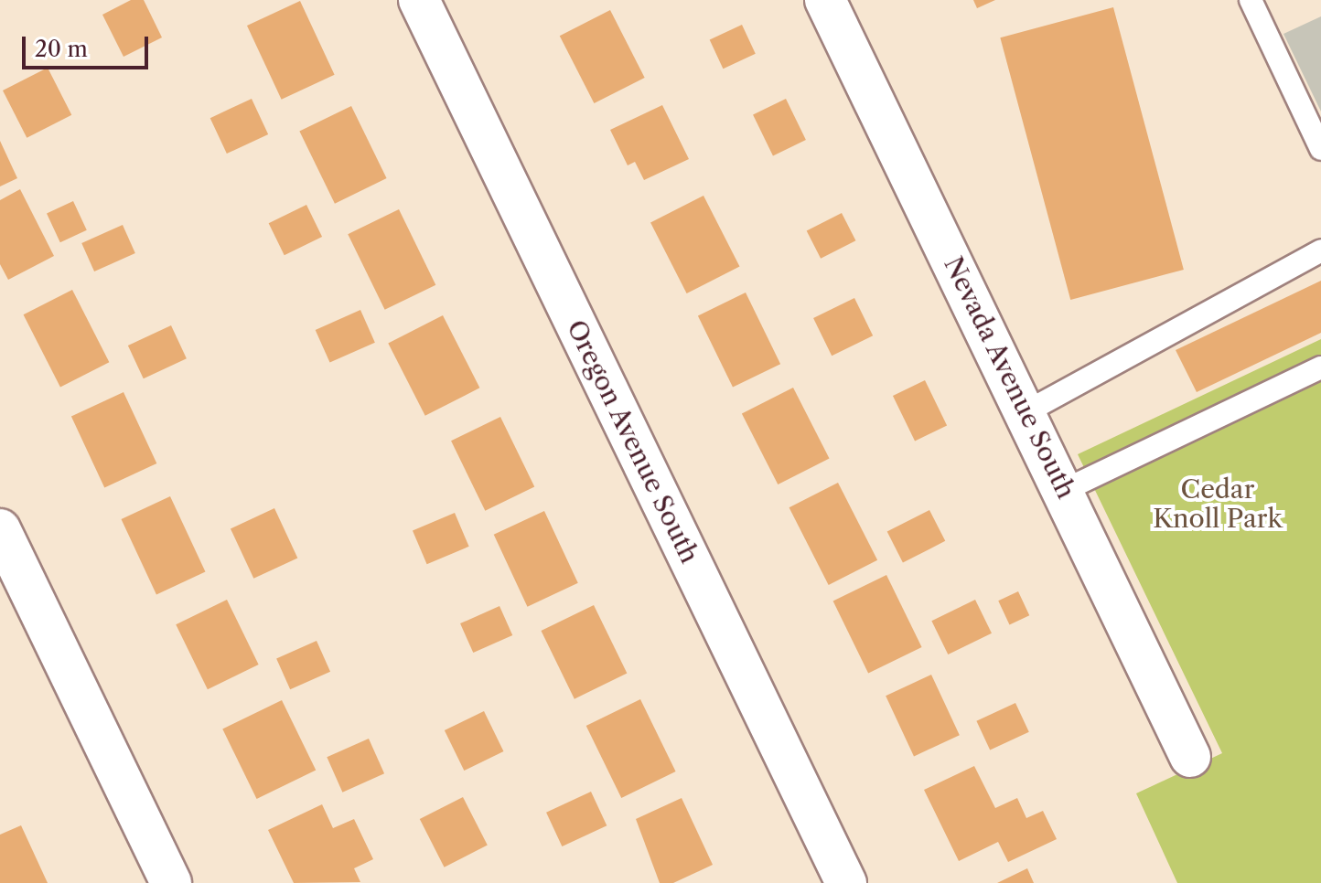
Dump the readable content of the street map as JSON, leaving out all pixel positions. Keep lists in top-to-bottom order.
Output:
{
  "streets": {
    "street": ["Nevada Avenue South", "Oregon Avenue South"]
  },
  "parks": ["Cedar Knoll Park"],
  "scale_bar": "20 m"
}
